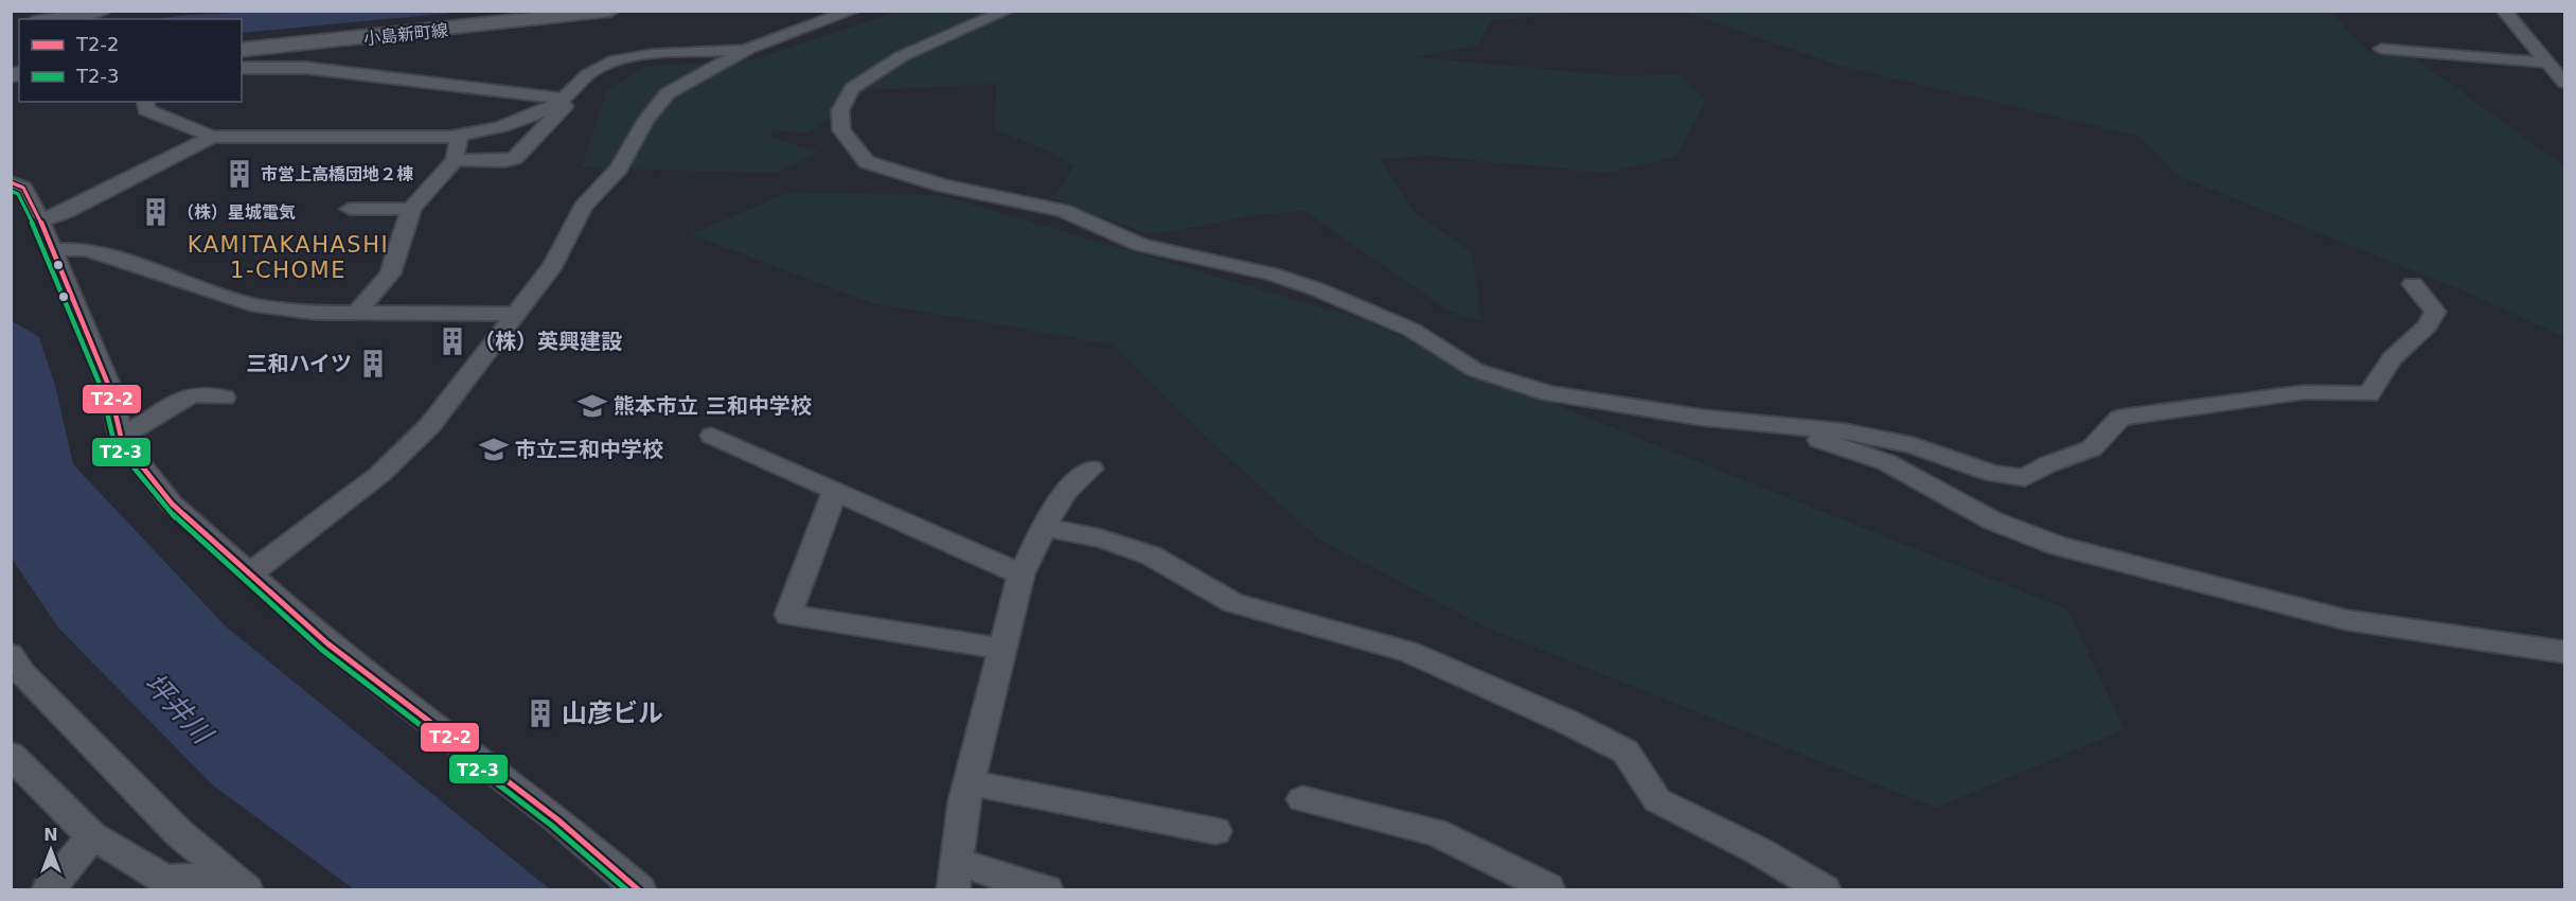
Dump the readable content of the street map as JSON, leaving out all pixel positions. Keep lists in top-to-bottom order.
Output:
{
  "streets": {
    "main road": ["小島新町線"]
  },
  "districts": ["KAMITAKAHASHI 1-CHOME"],
  "water": ["坪井川"],
  "places": {
    "building": [
      "市営上高橋団地２棟",
      "（株）星城電気",
      "（株）英興建設",
      "三和ハイツ",
      "山彦ビル"
    ],
    "school or university": ["熊本市立 三和中学校", "市立三和中学校"]
  },
  "lines": ["transit line T2-2", "transit line T2-3"],
  "legend": ["T2-2", "T2-3"],
  "north": "top"
}
